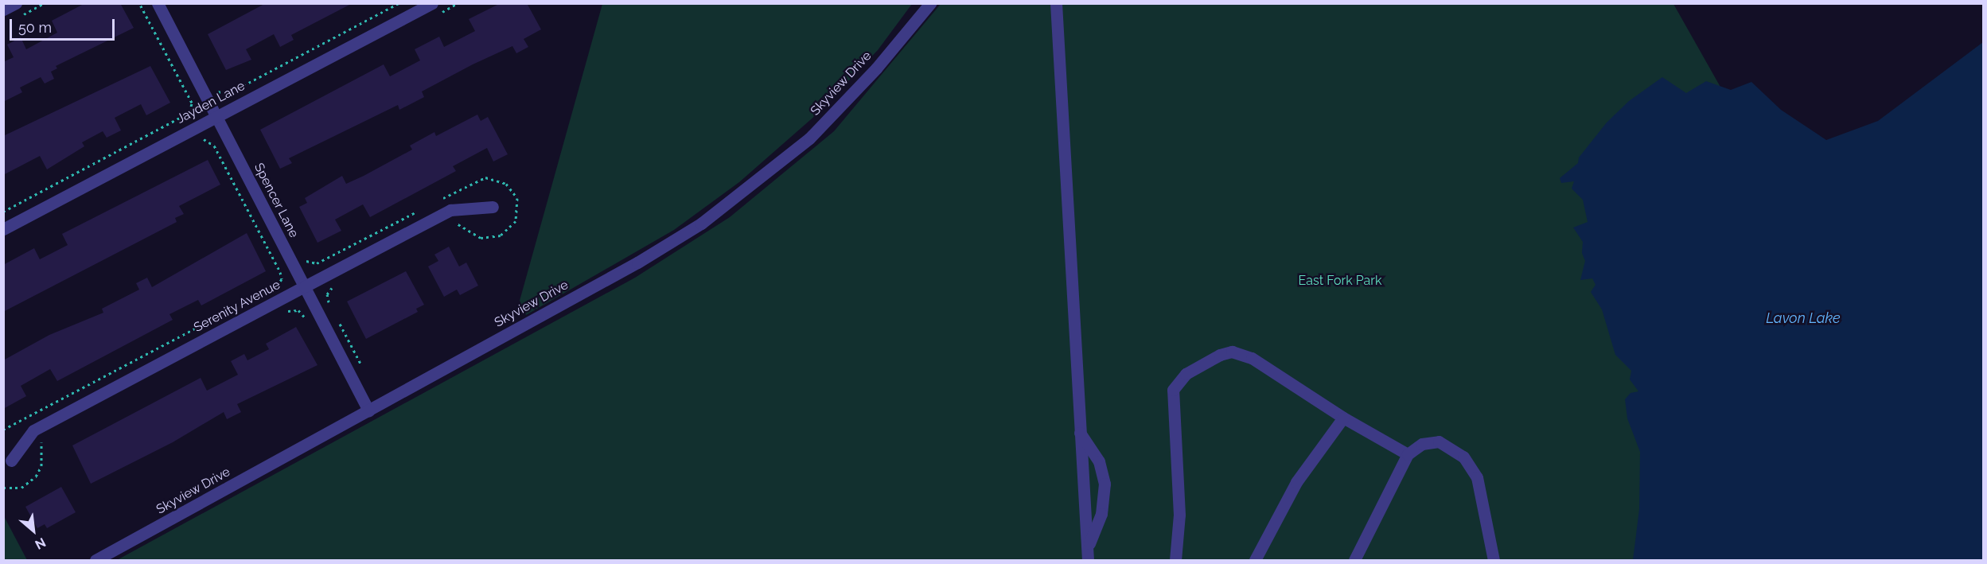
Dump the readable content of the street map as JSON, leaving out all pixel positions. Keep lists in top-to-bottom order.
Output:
{
  "streets": {
    "street": [
      "Skyview Drive",
      "Jayden Lane",
      "Spencer Lane",
      "Serenity Avenue"
    ]
  },
  "crossings": [
    ["Skyview Drive", "Spencer Lane"],
    ["Jayden Lane", "Spencer Lane"],
    ["Spencer Lane", "Serenity Avenue"]
  ],
  "water": ["Lavon Lake"],
  "parks": ["East Fork Park"],
  "scale_bar": "50 m",
  "north": "bottom right"
}
